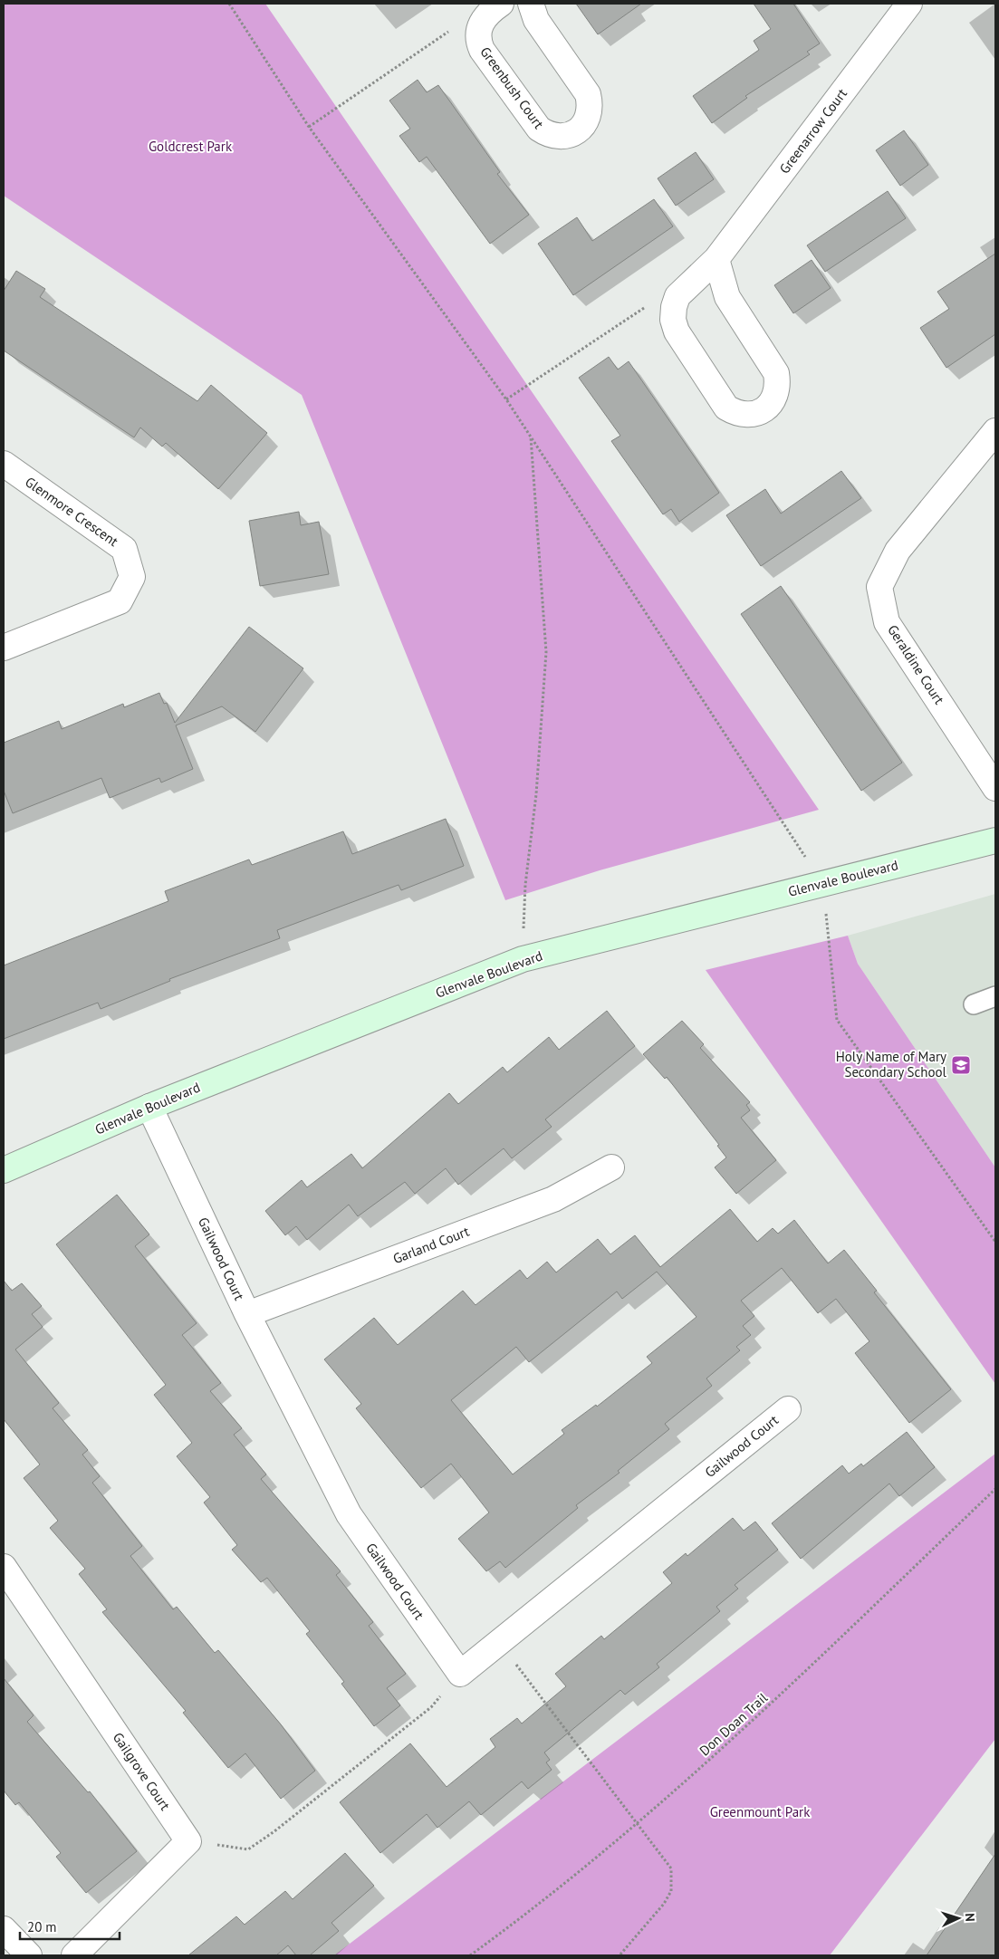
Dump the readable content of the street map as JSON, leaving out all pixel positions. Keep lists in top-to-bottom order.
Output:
{
  "streets": {
    "street": [
      "Greenbush Court",
      "Greenarrow Court",
      "Glenmore Crescent",
      "Geraldine Court",
      "Glenvale Boulevard",
      "Garland Court",
      "Gailwood Court",
      "Gailgrove Court"
    ],
    "path": ["Don Doan Trail"]
  },
  "crossings": [
    ["Glenvale Boulevard", "Gailwood Court"],
    ["Garland Court", "Gailwood Court"]
  ],
  "parks": ["Goldcrest Park", "Greenmount Park"],
  "places": {
    "school or university": ["Holy Name of Mary Secondary School"]
  },
  "scale_bar": "20 m",
  "north": "right"
}
